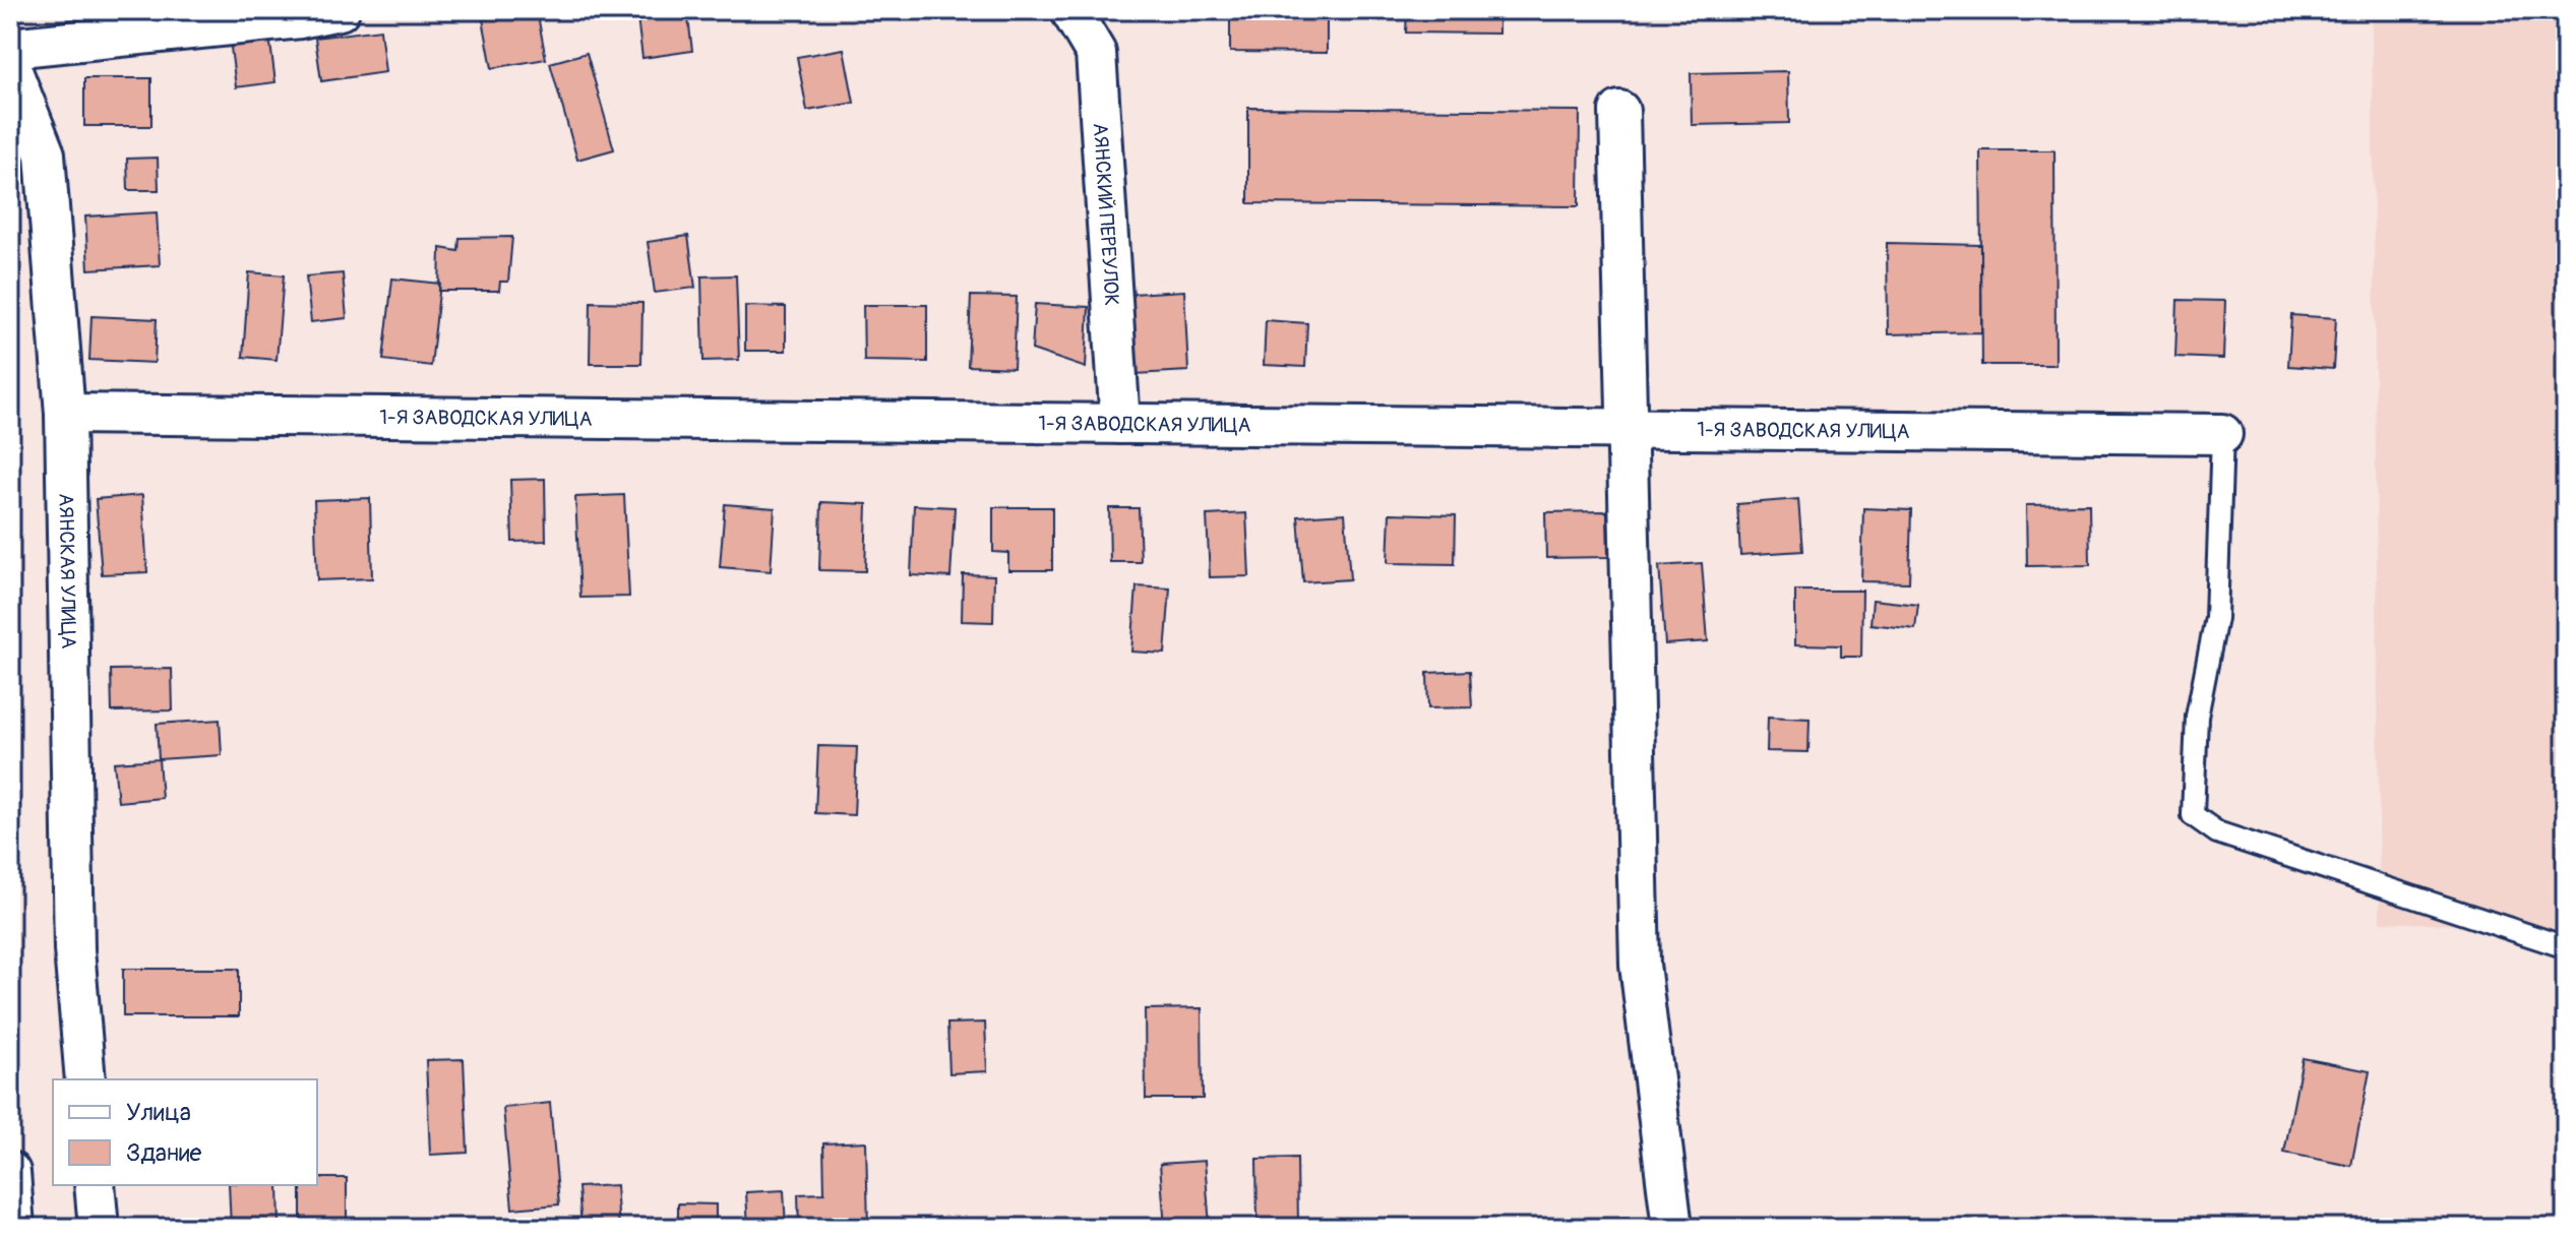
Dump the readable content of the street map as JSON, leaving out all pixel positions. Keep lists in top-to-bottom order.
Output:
{
  "streets": {
    "street": ["АЯНСКИЙ ПЕРЕУЛОК", "1-Я ЗАВОДСКАЯ УЛИЦА", "АЯНСКАЯ УЛИЦА"]
  },
  "crossings": [
    ["АЯНСКИЙ ПЕРЕУЛОК", "1-Я ЗАВОДСКАЯ УЛИЦА"],
    ["1-Я ЗАВОДСКАЯ УЛИЦА", "АЯНСКАЯ УЛИЦА"]
  ],
  "legend": ["Улица", "Здание"]
}
